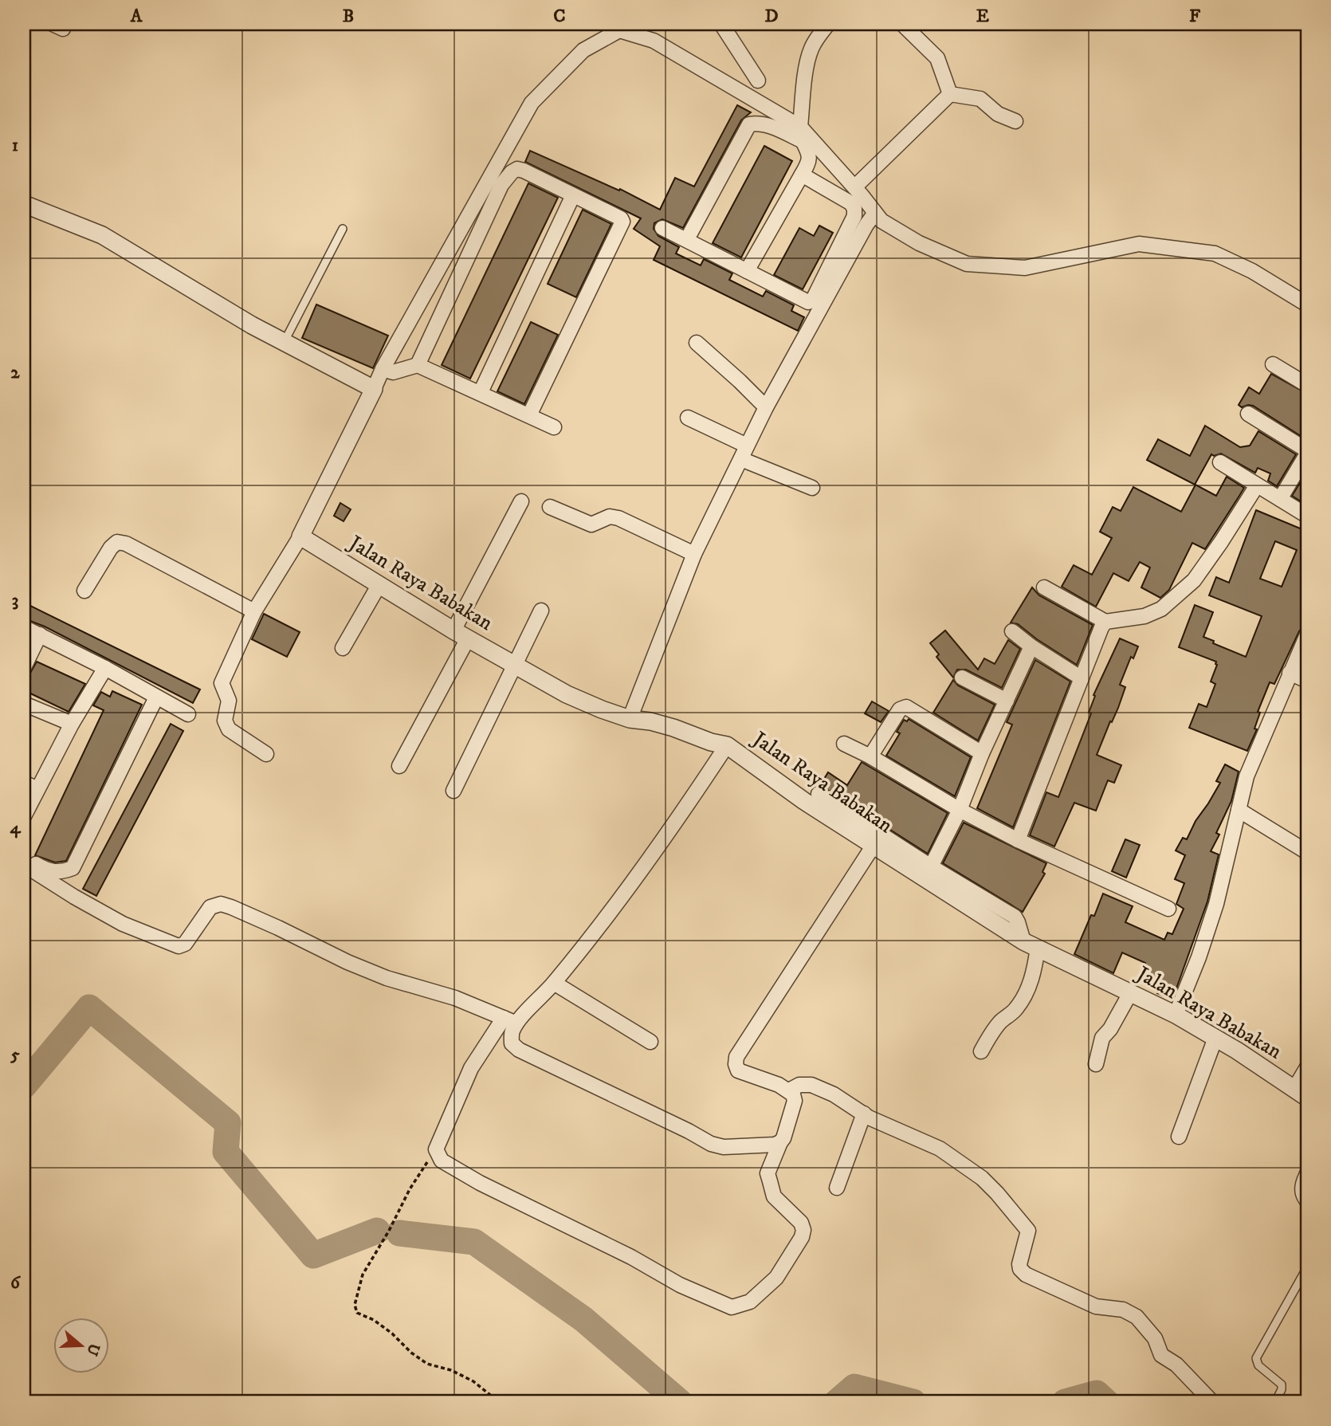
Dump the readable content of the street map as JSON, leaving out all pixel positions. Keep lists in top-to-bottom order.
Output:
{
  "streets": {
    "street": ["Jalan Raya Babakan"]
  },
  "north": "right",
  "grid": {
    "columns": [
      "A",
      "B",
      "C",
      "D",
      "E",
      "F"
    ],
    "rows": [
      "1",
      "2",
      "3",
      "4",
      "5",
      "6"
    ]
  }
}
